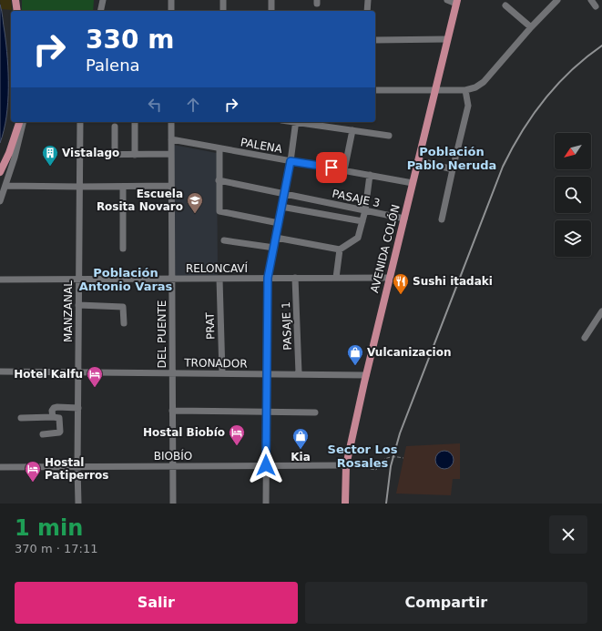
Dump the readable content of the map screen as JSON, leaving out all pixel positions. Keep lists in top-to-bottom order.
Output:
{
  "streets": {
    "main road": ["AVENIDA COLÓN"],
    "street": [
      "PALENA",
      "PASAJE 3",
      "RELONCAVÍ",
      "MANZANAL",
      "PRAT",
      "PASAJE 1",
      "DEL PUENTE",
      "TRONADOR",
      "BIOBÍO"
    ]
  },
  "crossings": [
    ["PALENA", "AVENIDA COLÓN"],
    ["PALENA", "DEL PUENTE"],
    ["PASAJE 3", "AVENIDA COLÓN"],
    ["AVENIDA COLÓN", "RELONCAVÍ"],
    ["AVENIDA COLÓN", "TRONADOR"],
    ["AVENIDA COLÓN", "BIOBÍO"],
    ["RELONCAVÍ", "MANZANAL"],
    ["RELONCAVÍ", "PRAT"],
    ["RELONCAVÍ", "PASAJE 1"],
    ["RELONCAVÍ", "DEL PUENTE"],
    ["MANZANAL", "TRONADOR"],
    ["MANZANAL", "BIOBÍO"],
    ["PRAT", "TRONADOR"],
    ["PASAJE 1", "TRONADOR"],
    ["DEL PUENTE", "TRONADOR"],
    ["DEL PUENTE", "BIOBÍO"]
  ],
  "districts": ["Población Pablo Neruda", "Población Antonio Varas", "Sector Los Rosales"],
  "places": {
    "building": ["Vistalago"],
    "school or university": ["Escuela Rosita Novaro"],
    "restaurant": ["Sushi itadaki"],
    "shop": ["Vulcanizacion", "Kia"],
    "hotel": ["Hotel Kalfu", "Hostal Biobío", "Hostal Patiperros"]
  },
  "north": "bottom left",
  "page": {
    "turn": ["330 m", "Palena"],
    "heading": ["1 min", "370 m · 17:11"],
    "buttons": ["Salir", "Compartir"]
  }
}
